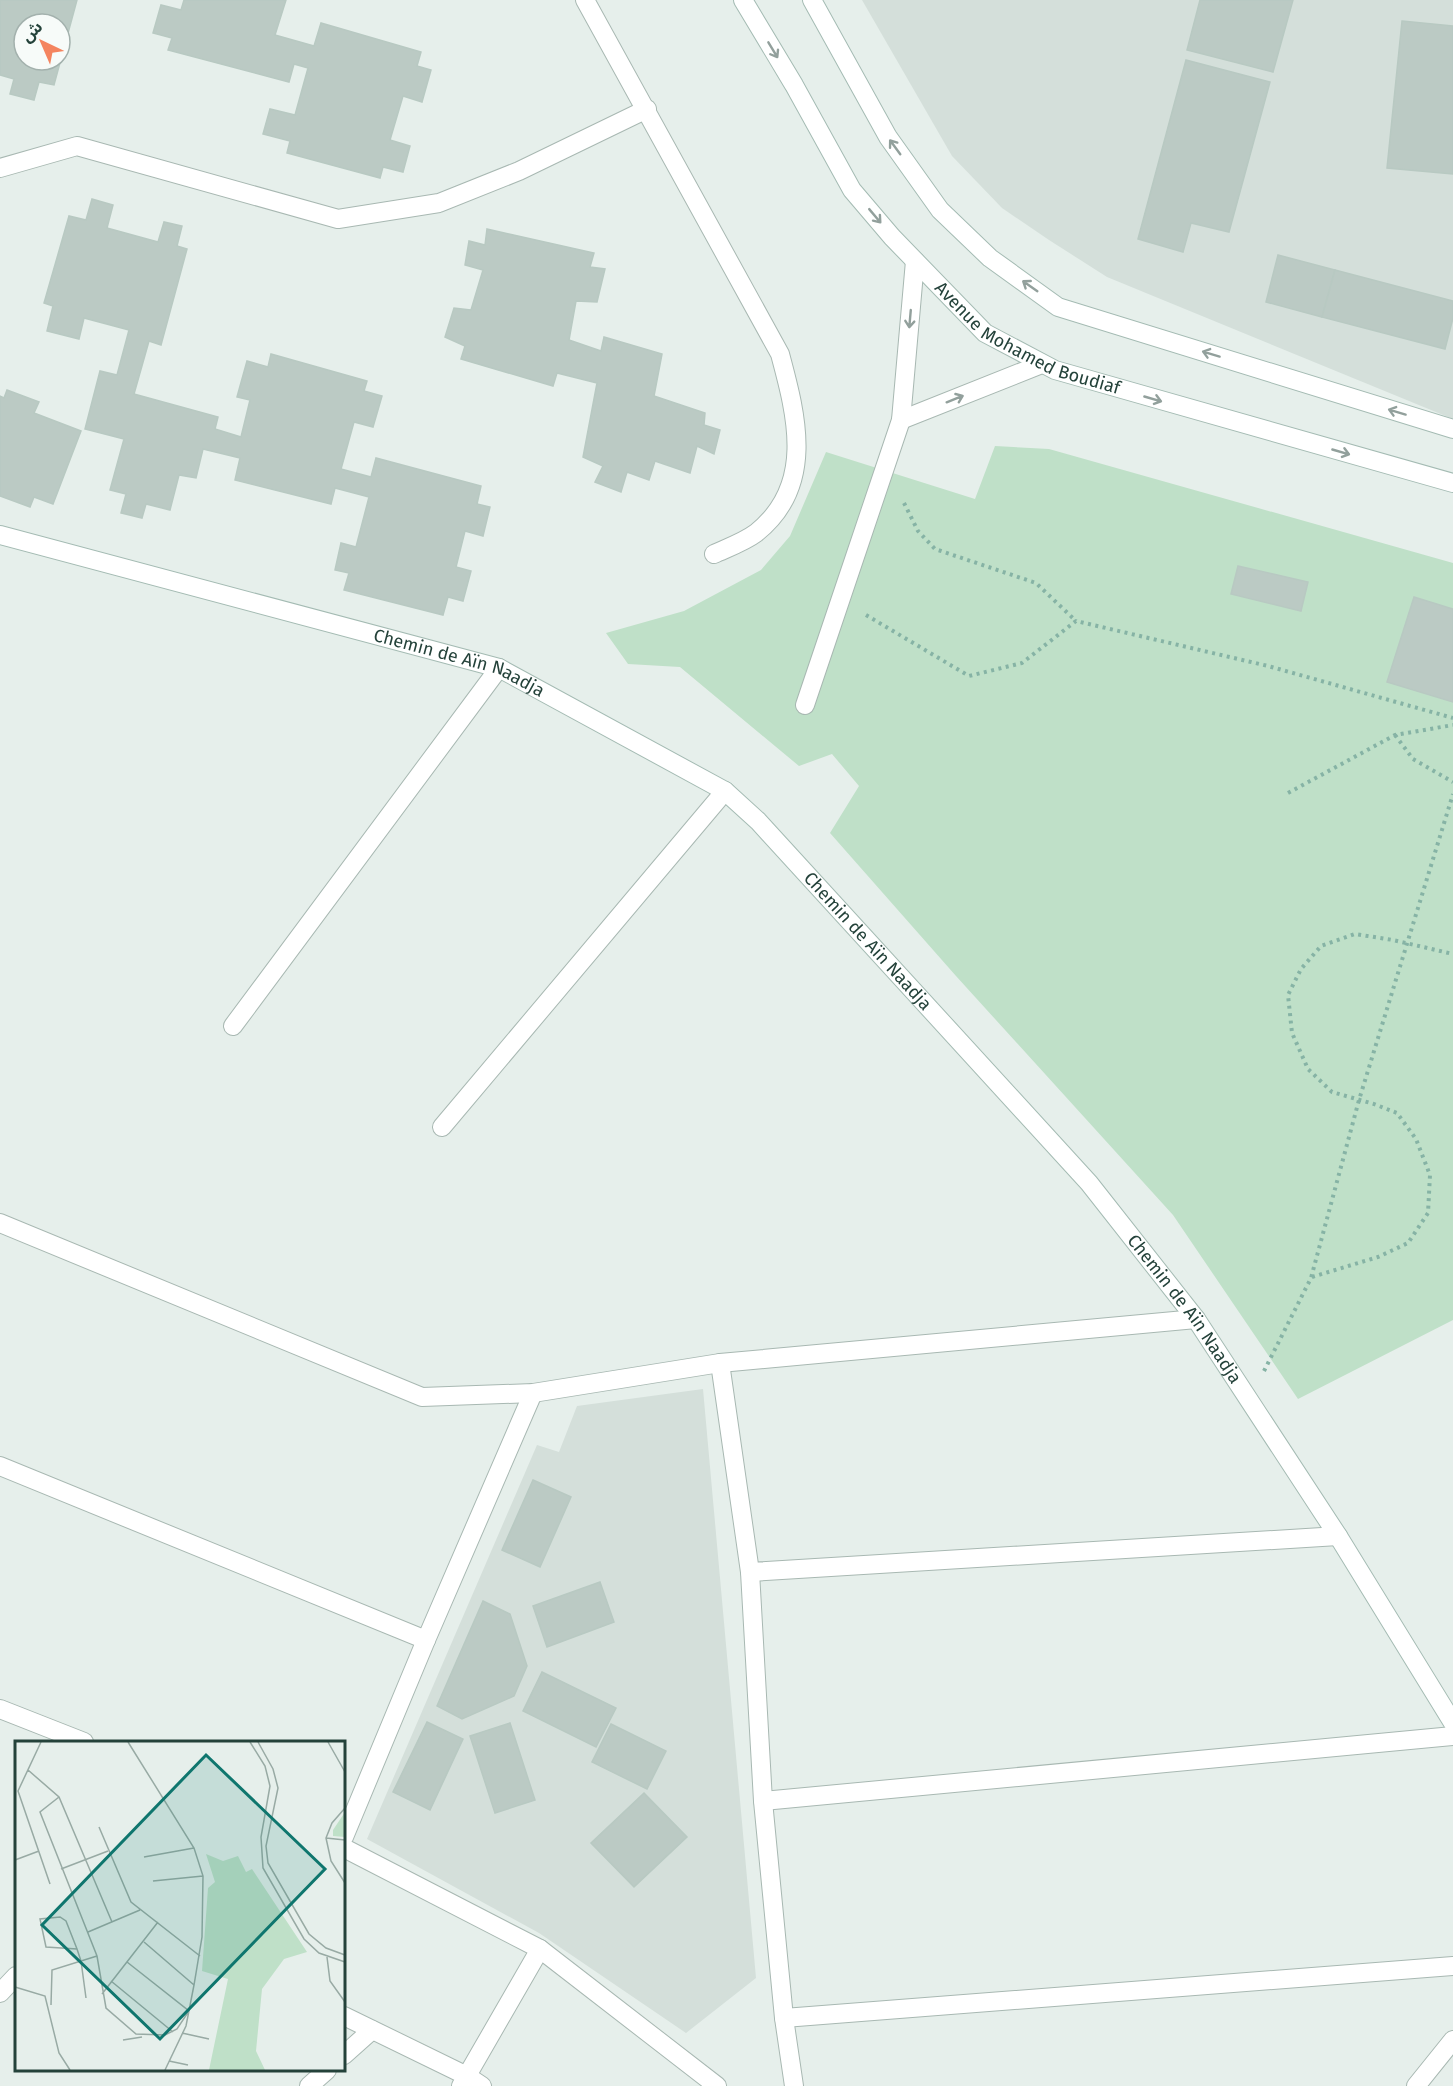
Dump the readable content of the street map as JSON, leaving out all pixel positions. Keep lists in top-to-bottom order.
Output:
{
  "streets": {
    "street": ["Avenue Mohamed Boudiaf", "Chemin de Aïn Naadja"]
  },
  "north": "top left"
}
